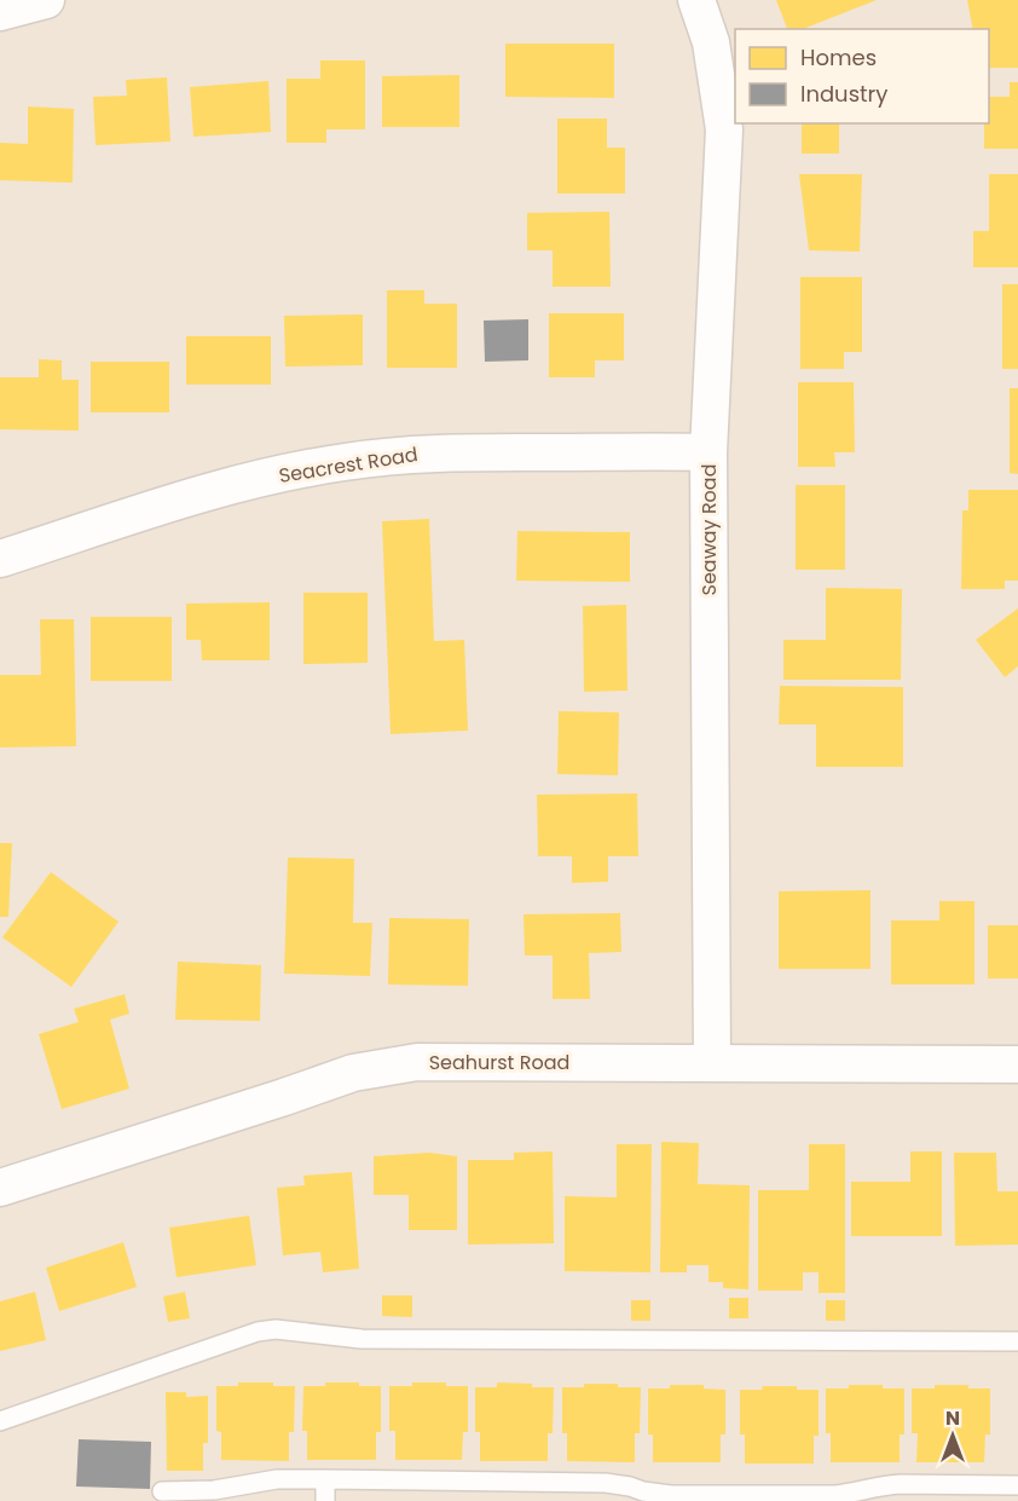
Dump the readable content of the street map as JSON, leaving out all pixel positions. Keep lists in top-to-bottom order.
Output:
{
  "streets": {
    "street": ["Seacrest Road", "Seaway Road", "Seahurst Road"]
  },
  "crossings": [
    ["Seacrest Road", "Seaway Road"],
    ["Seaway Road", "Seahurst Road"]
  ],
  "legend": ["Homes", "Industry"],
  "north": "top"
}
